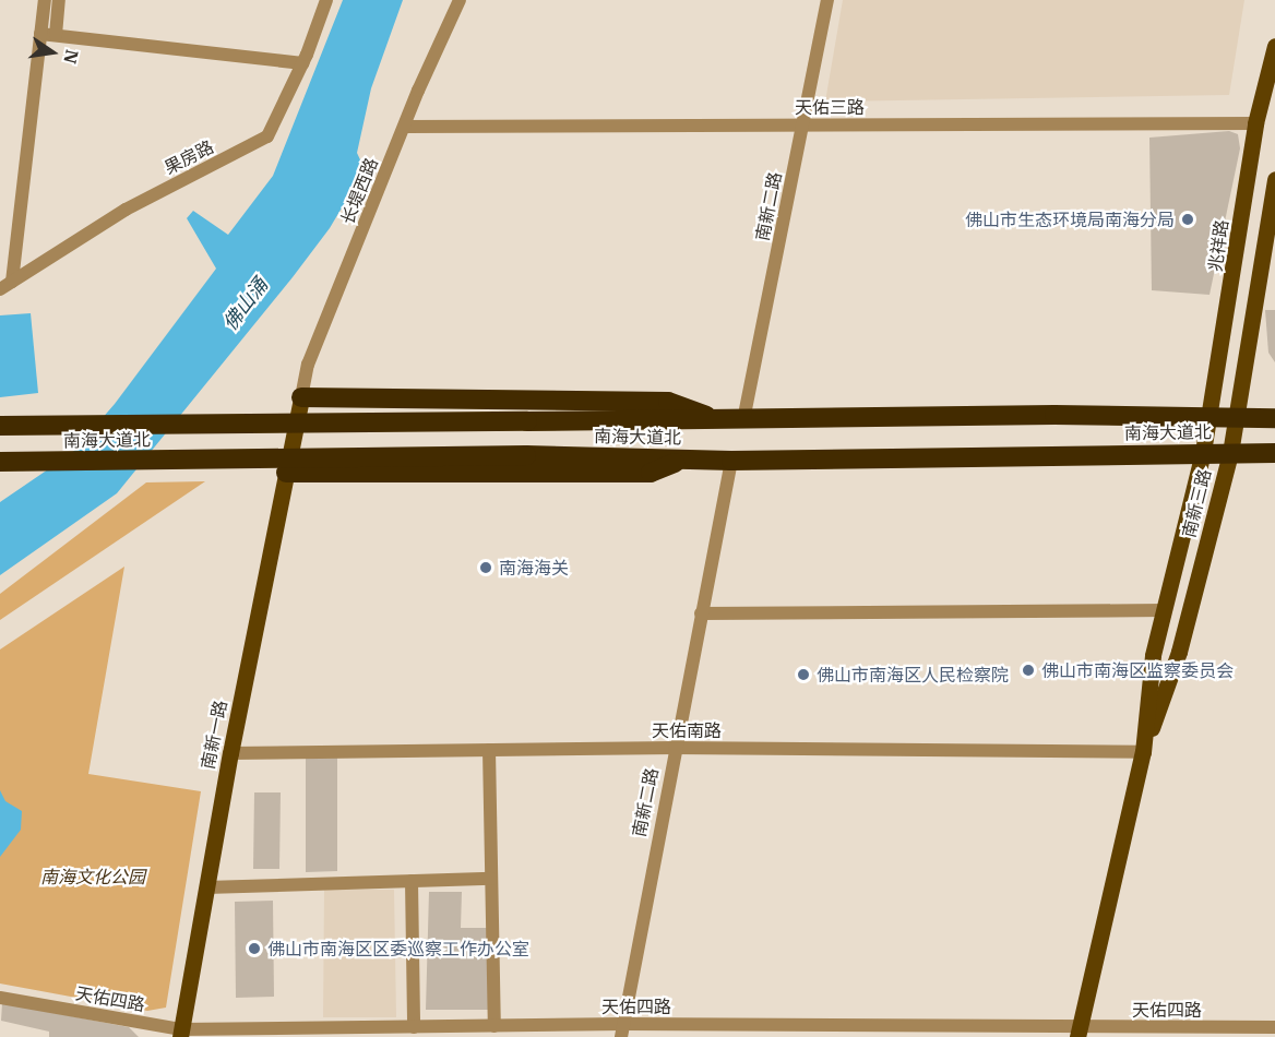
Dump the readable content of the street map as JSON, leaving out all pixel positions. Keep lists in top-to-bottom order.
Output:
{
  "streets": {
    "highway": ["南海大道北"],
    "main road": ["兆祥路", "南新三路", "南新一路"],
    "street": [
      "天佑三路",
      "果房路",
      "长堤西路",
      "南新二路",
      "天佑南路",
      "天佑四路"
    ]
  },
  "crossings": [
    ["天佑三路", "长堤西路"],
    ["天佑三路", "南新二路"],
    ["天佑三路", "兆祥路"],
    ["长堤西路", "南新一路"],
    ["南新二路", "南海大道北"],
    ["南新二路", "天佑南路"],
    ["南新二路", "天佑四路"],
    ["兆祥路", "南海大道北"],
    ["兆祥路", "南新三路"],
    ["南海大道北", "南新三路"],
    ["南新三路", "天佑南路"],
    ["南新三路", "天佑四路"],
    ["天佑南路", "南新一路"],
    ["南新一路", "天佑四路"]
  ],
  "water": ["佛山涌"],
  "parks": ["南海文化公园"],
  "places": [
    "佛山市生态环境局南海分局",
    "南海海关",
    "佛山市南海区监察委员会",
    "佛山市南海区人民检察院",
    "佛山市南海区区委巡察工作办公室"
  ],
  "north": "right"
}
